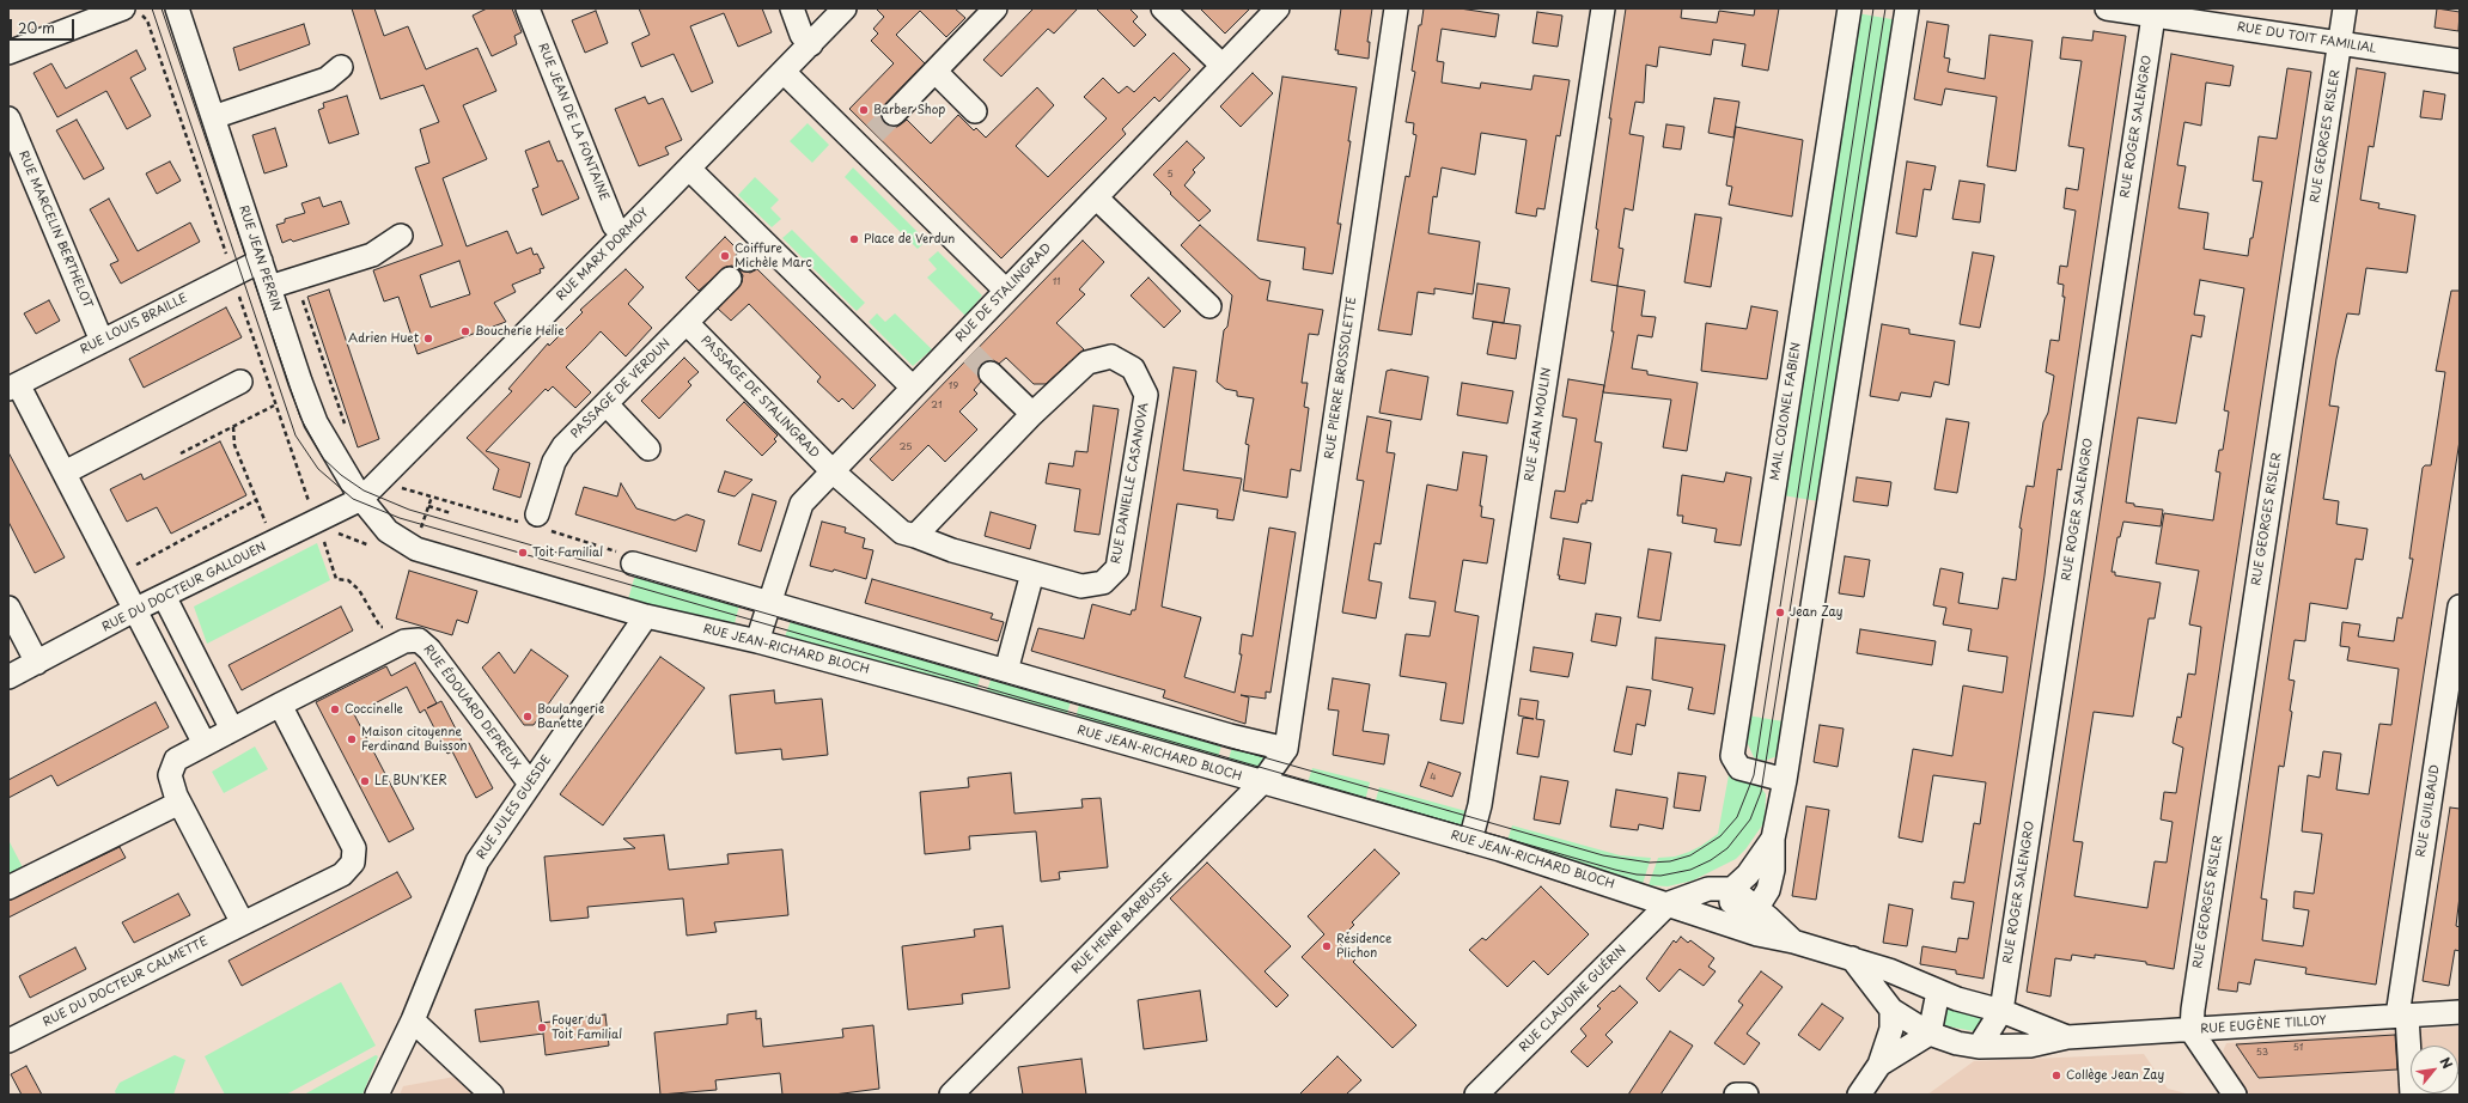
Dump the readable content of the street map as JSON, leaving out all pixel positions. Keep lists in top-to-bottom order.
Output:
{
  "streets": {
    "street": [
      "RUE DU TOIT FAMILIAL",
      "RUE JEAN DE LA FONTAINE",
      "RUE ROGER SALENGRO",
      "RUE GEORGES RISLER",
      "RUE MARCELIN BERTHELOT",
      "RUE MARX DORMOY",
      "RUE JEAN PERRIN",
      "RUE DE STALINGRAD",
      "RUE LOUIS BRAILLE",
      "RUE PIERRE BROSSOLETTE",
      "PASSAGE DE VERDUN",
      "PASSAGE DE STALINGRAD",
      "MAIL COLONEL FABIEN",
      "RUE JEAN MOULIN",
      "RUE DANIELLE CASANOVA",
      "RUE DU DOCTEUR GALLOUEN",
      "RUE JEAN-RICHARD BLOCH",
      "RUE ÉDOUARD DEPREUX",
      "RUE JULES GUESDE",
      "RUE GUILBAUD",
      "RUE HENRI BARBUSSE",
      "RUE DU DOCTEUR CALMETTE",
      "RUE CLAUDINE GUÉRIN",
      "RUE EUGÈNE TILLOY"
    ]
  },
  "crossings": [
    ["RUE DU TOIT FAMILIAL", "RUE ROGER SALENGRO"],
    ["RUE DU TOIT FAMILIAL", "RUE GEORGES RISLER"],
    ["RUE JEAN DE LA FONTAINE", "RUE MARX DORMOY"],
    ["RUE ROGER SALENGRO", "RUE EUGÈNE TILLOY"],
    ["RUE GEORGES RISLER", "RUE EUGÈNE TILLOY"],
    ["RUE MARCELIN BERTHELOT", "RUE LOUIS BRAILLE"],
    ["RUE MARX DORMOY", "RUE JEAN PERRIN"],
    ["RUE MARX DORMOY", "RUE DU DOCTEUR GALLOUEN"],
    ["RUE JEAN PERRIN", "RUE LOUIS BRAILLE"],
    ["RUE JEAN PERRIN", "RUE DU DOCTEUR GALLOUEN"],
    ["RUE JEAN PERRIN", "RUE JEAN-RICHARD BLOCH"],
    ["RUE JEAN PERRIN", "RUE JULES GUESDE"],
    ["RUE DE STALINGRAD", "PASSAGE DE STALINGRAD"],
    ["RUE DE STALINGRAD", "RUE DANIELLE CASANOVA"],
    ["RUE DE STALINGRAD", "RUE JEAN-RICHARD BLOCH"],
    ["RUE PIERRE BROSSOLETTE", "RUE HENRI BARBUSSE"],
    ["PASSAGE DE VERDUN", "PASSAGE DE STALINGRAD"],
    ["PASSAGE DE STALINGRAD", "RUE DANIELLE CASANOVA"],
    ["RUE JEAN MOULIN", "RUE JEAN-RICHARD BLOCH"],
    ["RUE JEAN-RICHARD BLOCH", "RUE JULES GUESDE"],
    ["RUE JEAN-RICHARD BLOCH", "RUE HENRI BARBUSSE"],
    ["RUE JEAN-RICHARD BLOCH", "RUE CLAUDINE GUÉRIN"],
    ["RUE JEAN-RICHARD BLOCH", "RUE EUGÈNE TILLOY"],
    ["RUE ÉDOUARD DEPREUX", "RUE JULES GUESDE"],
    ["RUE ÉDOUARD DEPREUX", "RUE DU DOCTEUR CALMETTE"],
    ["RUE GUILBAUD", "RUE EUGÈNE TILLOY"],
    ["RUE CLAUDINE GUÉRIN", "RUE EUGÈNE TILLOY"]
  ],
  "places": [
    "Barber Shop",
    "Place de Verdun",
    "Coiffure Michèle Marc",
    "Boucherie Helie",
    "Adrien Huet",
    "Toit Familial",
    "Jean Zay",
    "Coccinelle",
    "Boulangerie Banette",
    "Maison citoyenne Ferdinand Buisson",
    "LE BUN'KER",
    "Résidence Plichon",
    "Foyer du Toit Familial",
    "Collège Jean Zay"
  ],
  "house_numbers": [
    "5",
    "11",
    "19",
    "21",
    "25",
    "4",
    "51",
    "53"
  ],
  "scale_bar": "20 m",
  "north": "top right"
}
